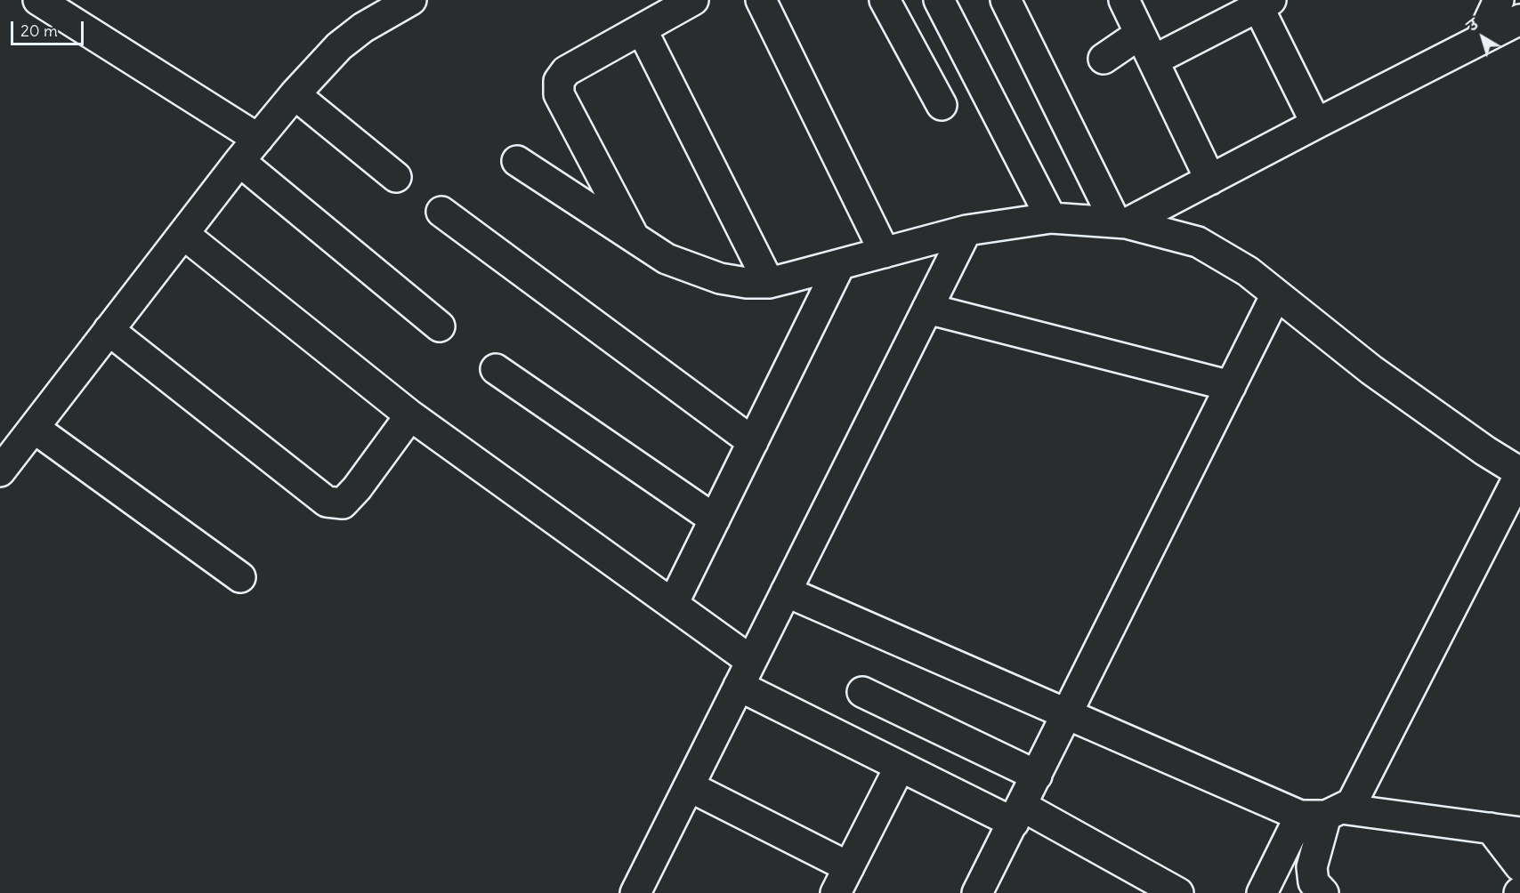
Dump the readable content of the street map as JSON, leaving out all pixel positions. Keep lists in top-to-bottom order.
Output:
{
  "scale_bar": "20 m",
  "north": "top left"
}
